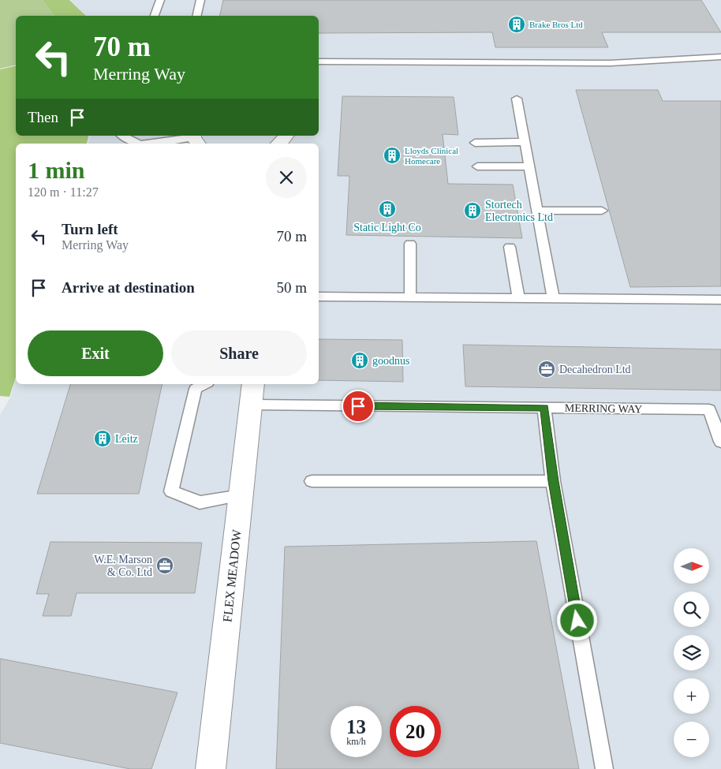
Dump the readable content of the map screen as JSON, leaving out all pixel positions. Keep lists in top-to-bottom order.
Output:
{
  "streets": {
    "street": ["FLEX MEADOW"],
    "lane": ["MERRING WAY"]
  },
  "crossings": [
    ["MERRING WAY", "FLEX MEADOW"]
  ],
  "places": {
    "building": [
      "Brake Bros Ltd",
      "Lloyds Clinical Homecare",
      "Static Light Co",
      "Stortech Electronics Ltd",
      "goodnus",
      "Leitz"
    ],
    "office": ["Decahedron Ltd", "W.E. Marson & Co. Ltd"]
  },
  "north": "right",
  "page": {
    "turn": ["70 m", "Merring Way"],
    "then": "Then",
    "heading": ["1 min", "120 m · 11:27"],
    "list": [
      {
        "name": "Turn left",
        "note": "Merring Way",
        "value": "70 m"
      },
      {
        "name": "Arrive at destination",
        "value": "50 m"
      }
    ],
    "buttons": ["Exit", "Share"],
    "map_buttons": ["+", "−"],
    "speed": "13 km/h",
    "limit": "20"
  }
}
